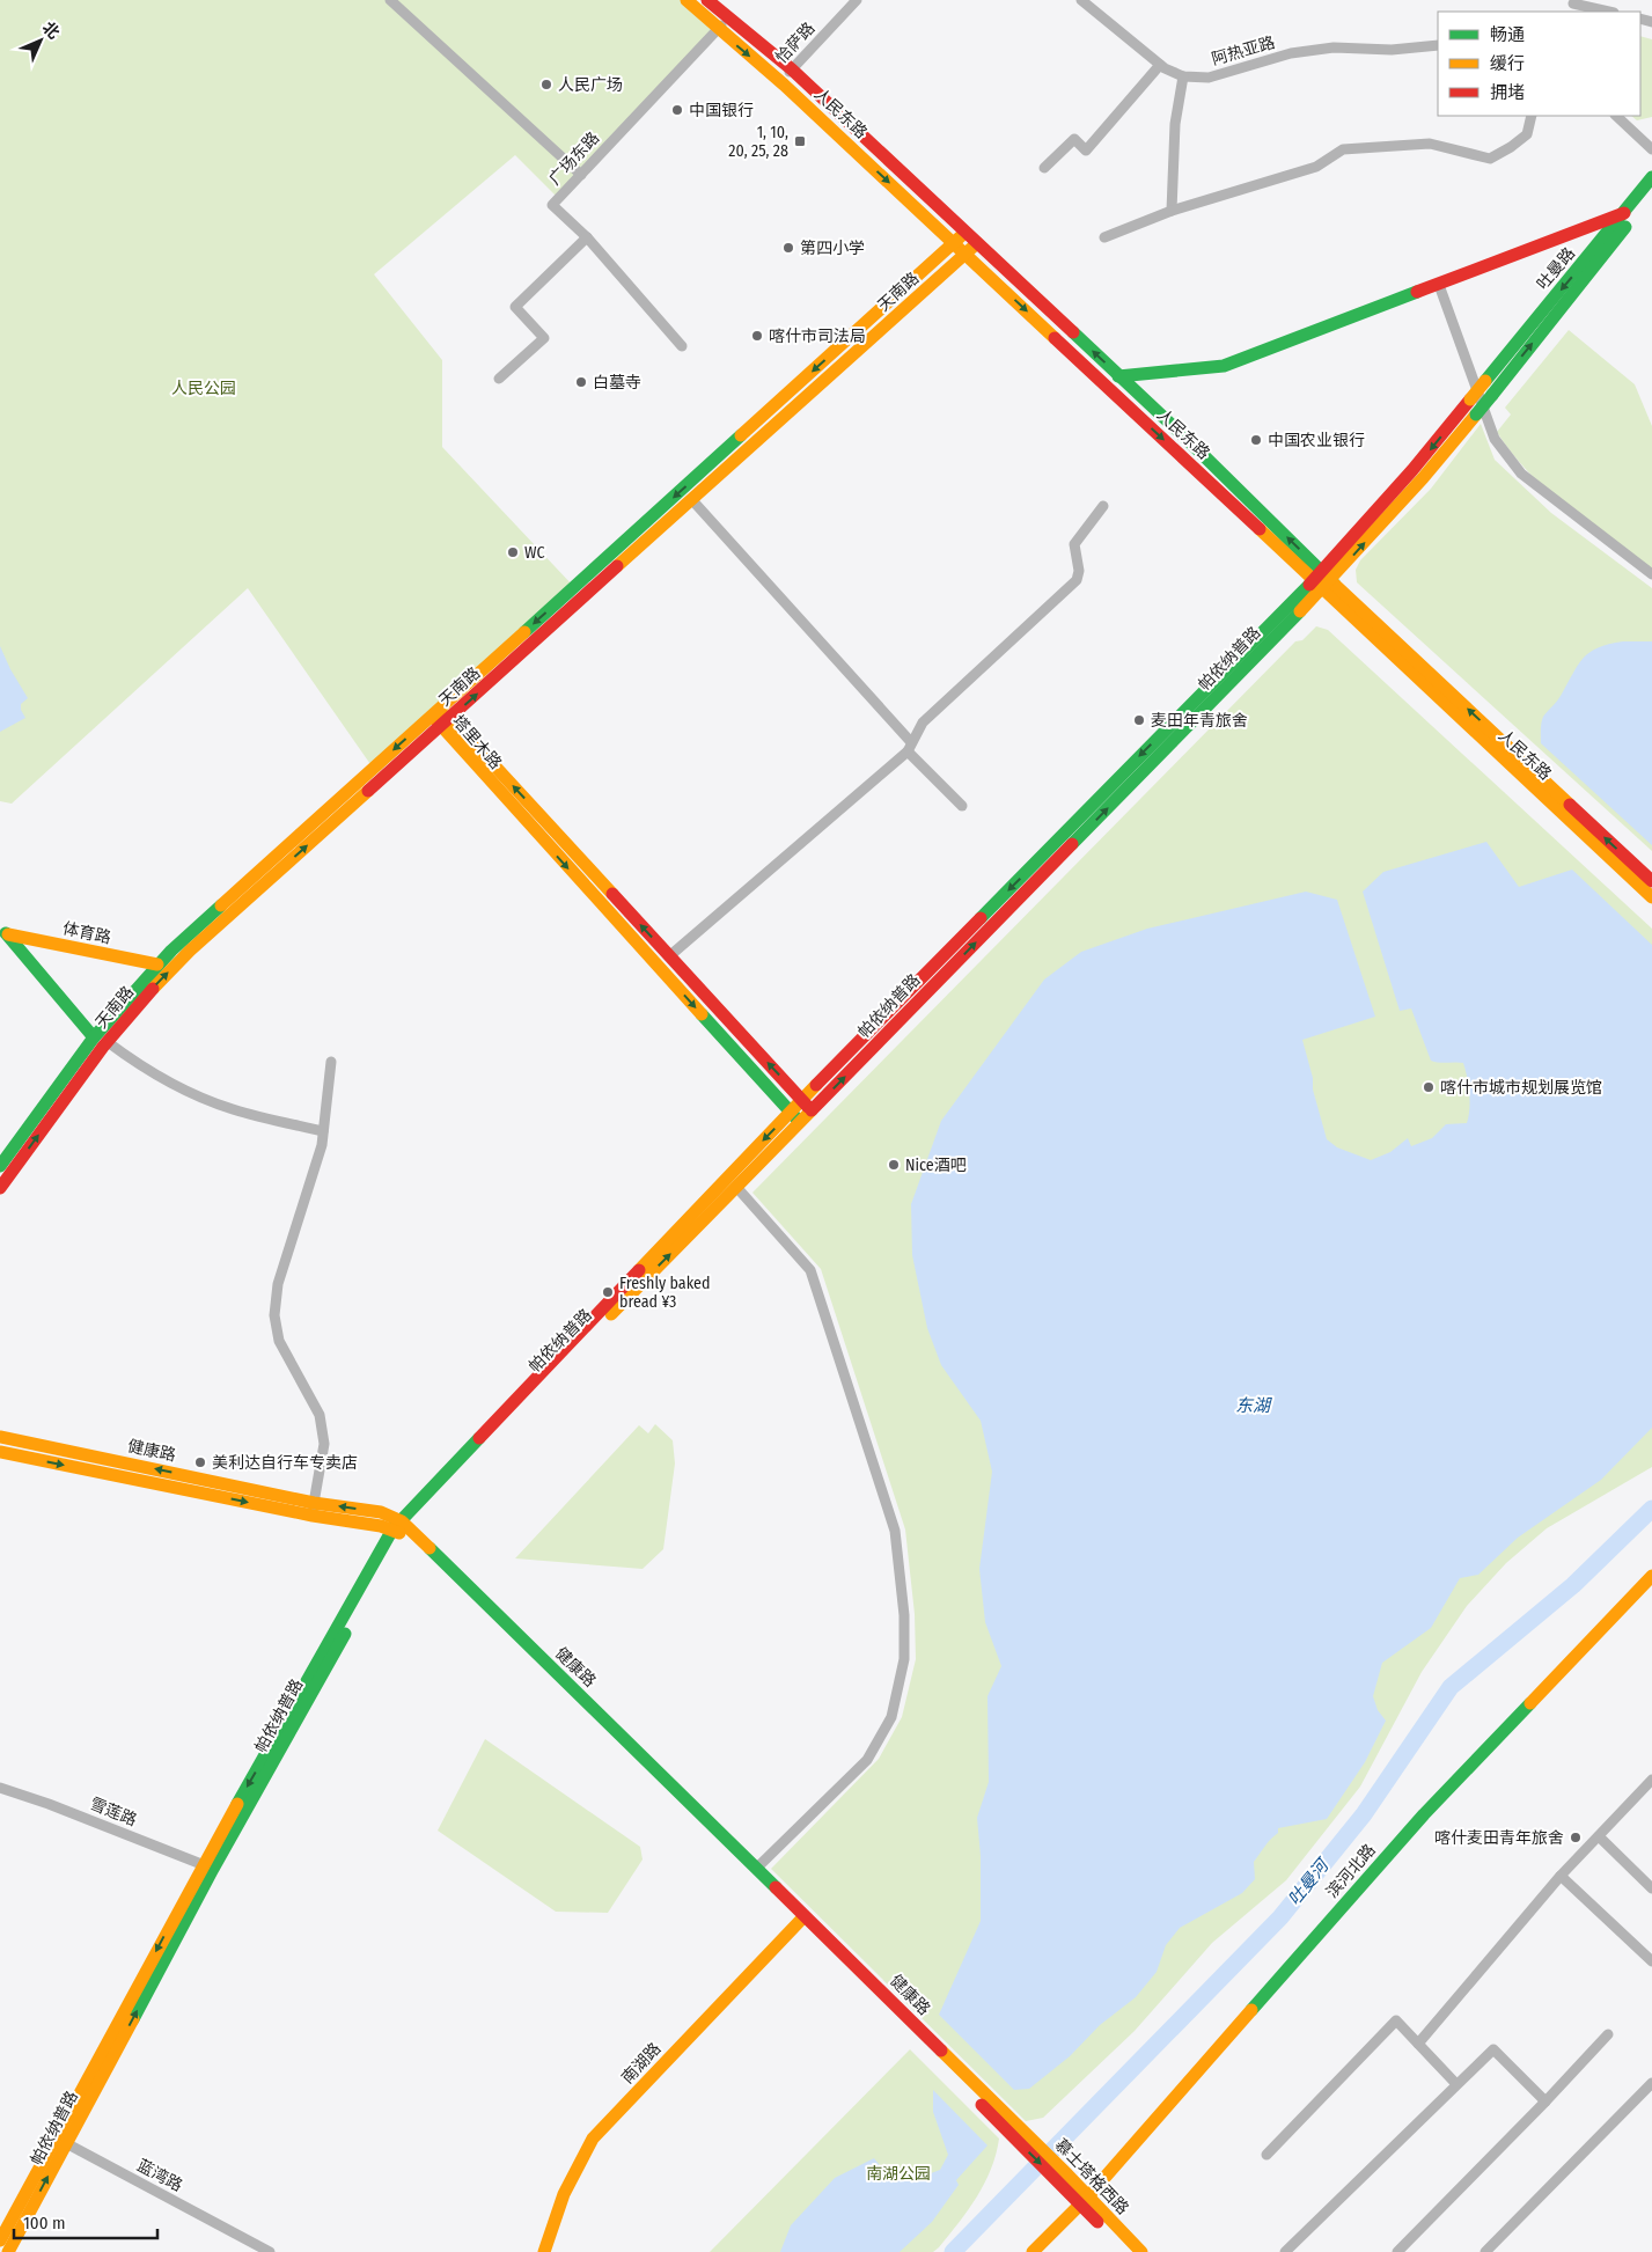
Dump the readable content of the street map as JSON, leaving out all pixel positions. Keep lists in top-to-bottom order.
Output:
{
  "streets": {
    "main road": [
      "人民东路",
      "吐曼路",
      "天南路",
      "帕依纳普路",
      "塔里木路",
      "体育路",
      "健康路",
      "滨河北路",
      "南湖路",
      "慕士塔格西路"
    ],
    "street": [
      "恰萨路",
      "阿热亚路",
      "广场东路",
      "雪莲路",
      "蓝湾路"
    ]
  },
  "crossings": [
    ["恰萨路", "人民东路"],
    ["人民东路", "广场东路"],
    ["人民东路", "吐曼路"],
    ["人民东路", "天南路"],
    ["人民东路", "帕依纳普路"],
    ["吐曼路", "帕依纳普路"],
    ["天南路", "塔里木路"],
    ["天南路", "体育路"],
    ["帕依纳普路", "塔里木路"],
    ["帕依纳普路", "健康路"],
    ["帕依纳普路", "雪莲路"],
    ["帕依纳普路", "蓝湾路"],
    ["健康路", "南湖路"],
    ["健康路", "慕士塔格西路"],
    ["滨河北路", "慕士塔格西路"]
  ],
  "water": ["东湖", "吐曼河"],
  "parks": ["人民公园", "南湖公园"],
  "places": {
    "other": [
      "人民广场",
      "中国银行",
      "第四小学",
      "喀什市司法局",
      "白墓寺",
      "中国农业银行",
      "WC",
      "麦田年青旅舍",
      "喀什市城市规划展览馆",
      "Nice酒吧",
      "Freshly baked bread ¥3",
      "美利达自行车专卖店",
      "喀什麦田青年旅舍"
    ],
    "transit": ["1, 10, 20, 25, 28"]
  },
  "legend": ["畅通", "缓行", "拥堵"],
  "scale_bar": "100 m",
  "north": "top right"
}
